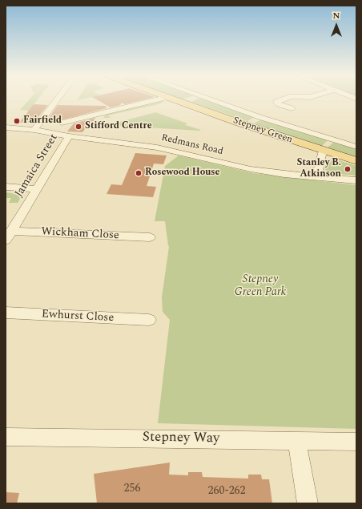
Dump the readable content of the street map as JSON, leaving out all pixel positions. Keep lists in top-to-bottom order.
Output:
{
  "streets": {
    "main road": ["Stepney Green"],
    "street": [
      "Redmans Road",
      "Jamaica Street",
      "Wickham Close",
      "Ewhurst Close",
      "Stepney Way"
    ]
  },
  "crossings": [
    ["Redmans Road", "Jamaica Street"],
    ["Jamaica Street", "Wickham Close"]
  ],
  "parks": ["Stepney Green Park"],
  "places": [
    "Fairfield",
    "Stifford Centre",
    "Stanley B. Atkinson",
    "Rosewood House"
  ],
  "house_numbers": ["256", "260-262"],
  "north": "top"
}
